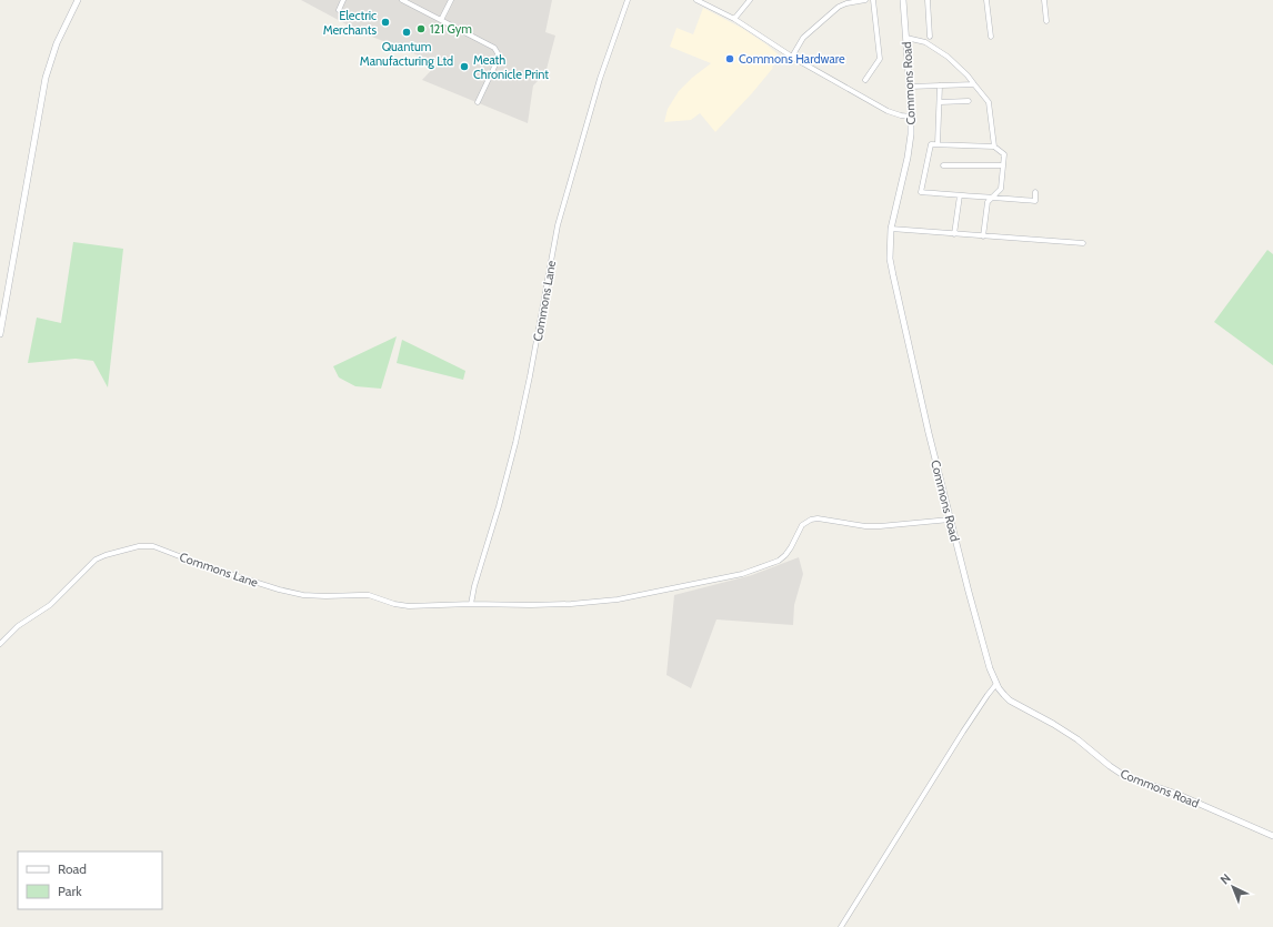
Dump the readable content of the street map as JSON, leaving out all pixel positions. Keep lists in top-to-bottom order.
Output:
{
  "streets": {
    "street": ["Commons Road", "Commons Lane"]
  },
  "crossings": [
    ["Commons Road", "Commons Lane"]
  ],
  "places": [
    "Electric Merchants",
    "121 Gym",
    "Quantum Manufacturing Ltd",
    "Commons Hardware",
    "Meath Chronicle Print"
  ],
  "legend": ["Road", "Park"],
  "north": "top left"
}
